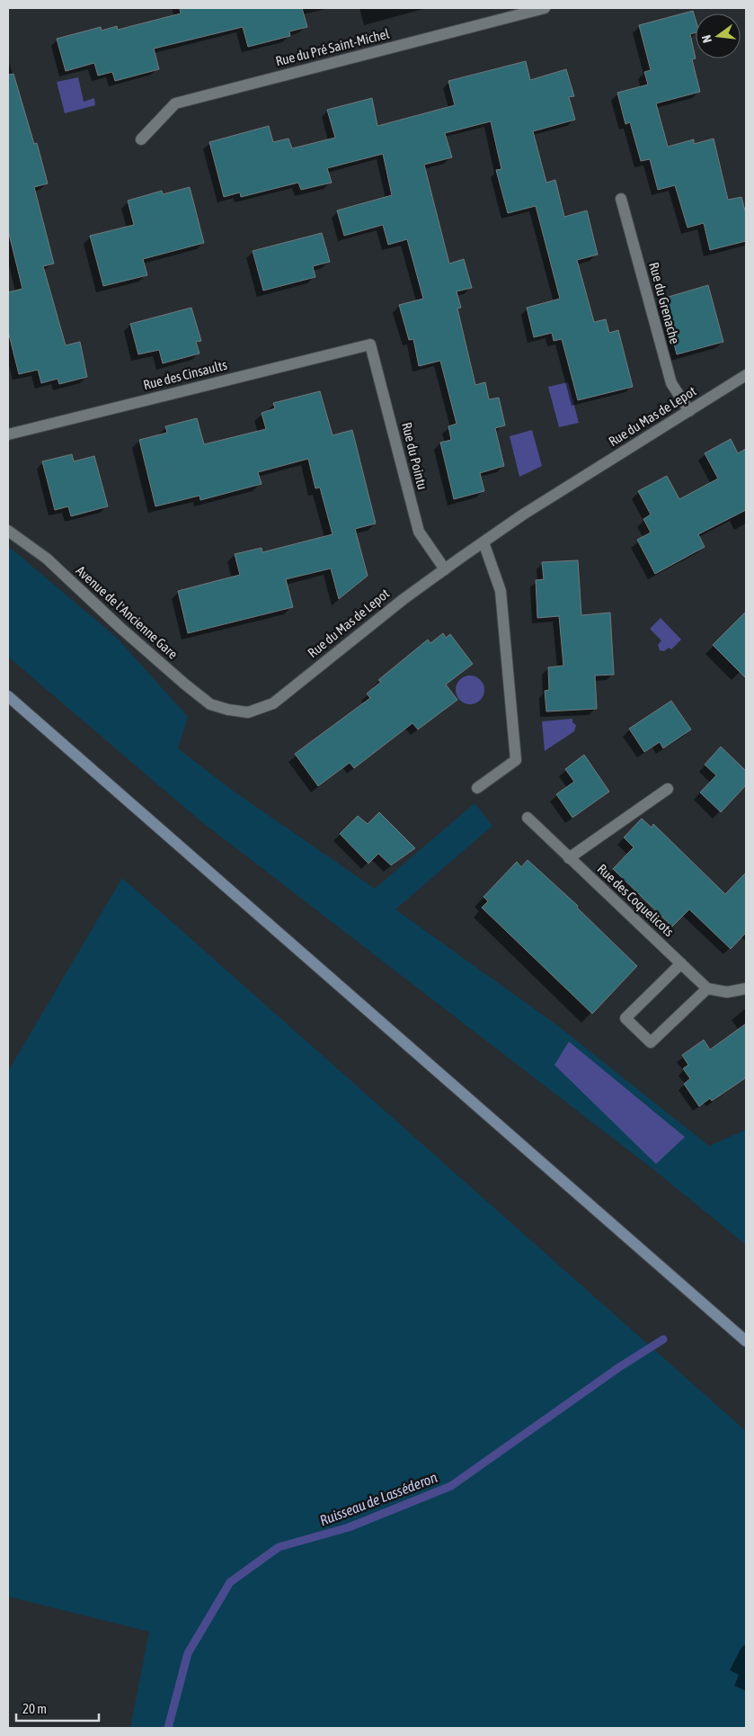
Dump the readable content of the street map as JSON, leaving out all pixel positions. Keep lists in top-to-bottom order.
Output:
{
  "streets": {
    "street": [
      "Rue du Pré Saint-Michel",
      "Rue du Grenache",
      "Rue des Cinsaults",
      "Rue du Mas de Lepot",
      "Rue du Pointu",
      "Avenue de l'Ancienne Gare",
      "Rue des Coquelicots"
    ]
  },
  "crossings": [
    ["Rue du Grenache", "Rue du Mas de Lepot"],
    ["Rue des Cinsaults", "Rue du Pointu"],
    ["Rue du Mas de Lepot", "Rue du Pointu"],
    ["Rue du Mas de Lepot", "Avenue de l'Ancienne Gare"]
  ],
  "water": ["Ruisseau de Lasséderon"],
  "scale_bar": "20 m",
  "north": "left"
}
